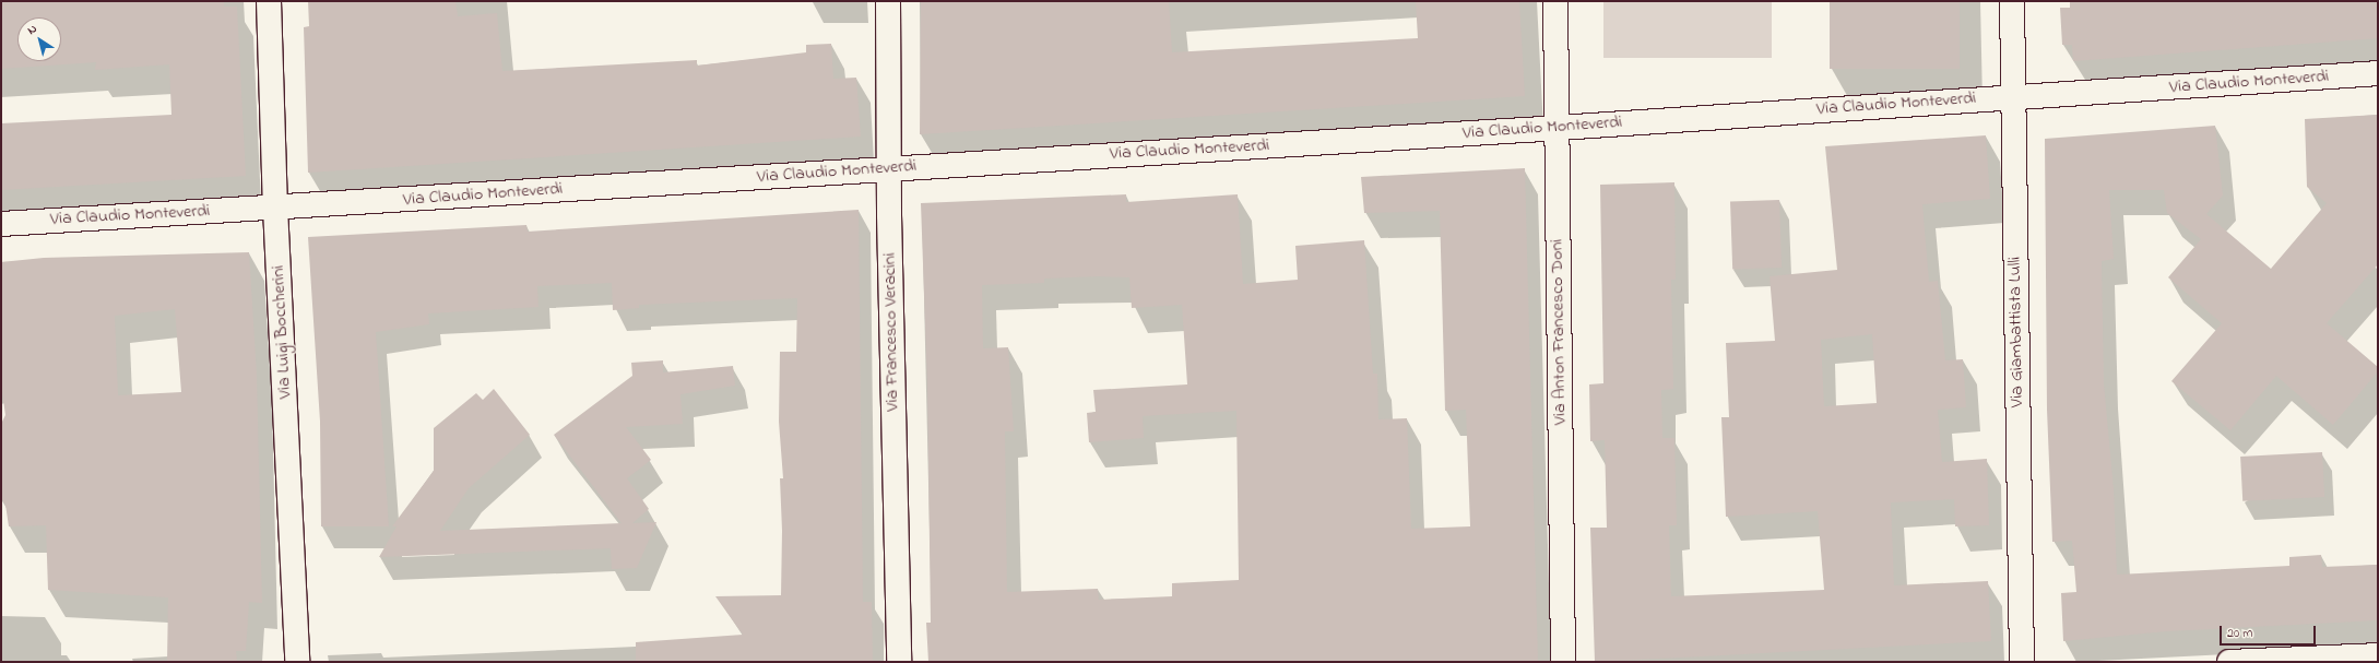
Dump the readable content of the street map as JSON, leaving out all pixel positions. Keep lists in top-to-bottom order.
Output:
{
  "streets": {
    "street": [
      "Via Claudio Monteverdi",
      "Via Luigi Boccherini",
      "Via Francesco Veracini",
      "Via Anton Francesco Doni",
      "Via Giambattista Lulli"
    ]
  },
  "crossings": [
    ["Via Claudio Monteverdi", "Via Luigi Boccherini"],
    ["Via Claudio Monteverdi", "Via Francesco Veracini"],
    ["Via Claudio Monteverdi", "Via Anton Francesco Doni"],
    ["Via Claudio Monteverdi", "Via Giambattista Lulli"]
  ],
  "scale_bar": "20 m",
  "north": "top left"
}
